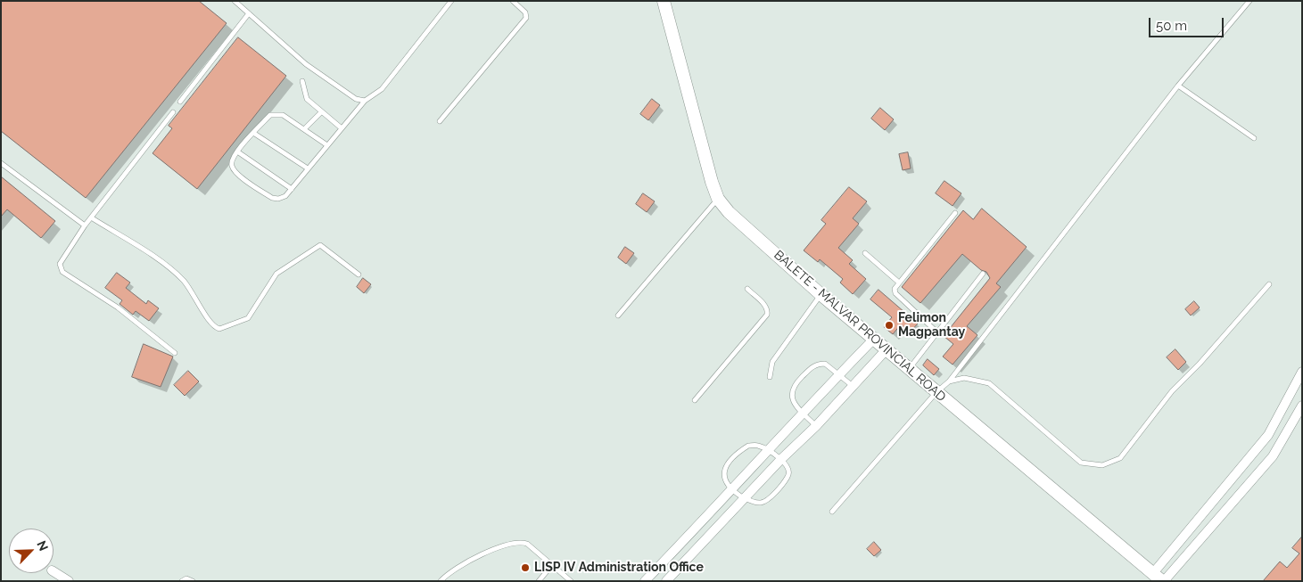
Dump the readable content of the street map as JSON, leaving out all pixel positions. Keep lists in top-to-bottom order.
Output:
{
  "streets": {
    "main road": ["BALETE - MALVAR PROVINCIAL ROAD"]
  },
  "places": ["Felimon Magpantay", "LISP IV Administration Office"],
  "scale_bar": "50 m",
  "north": "top right"
}
